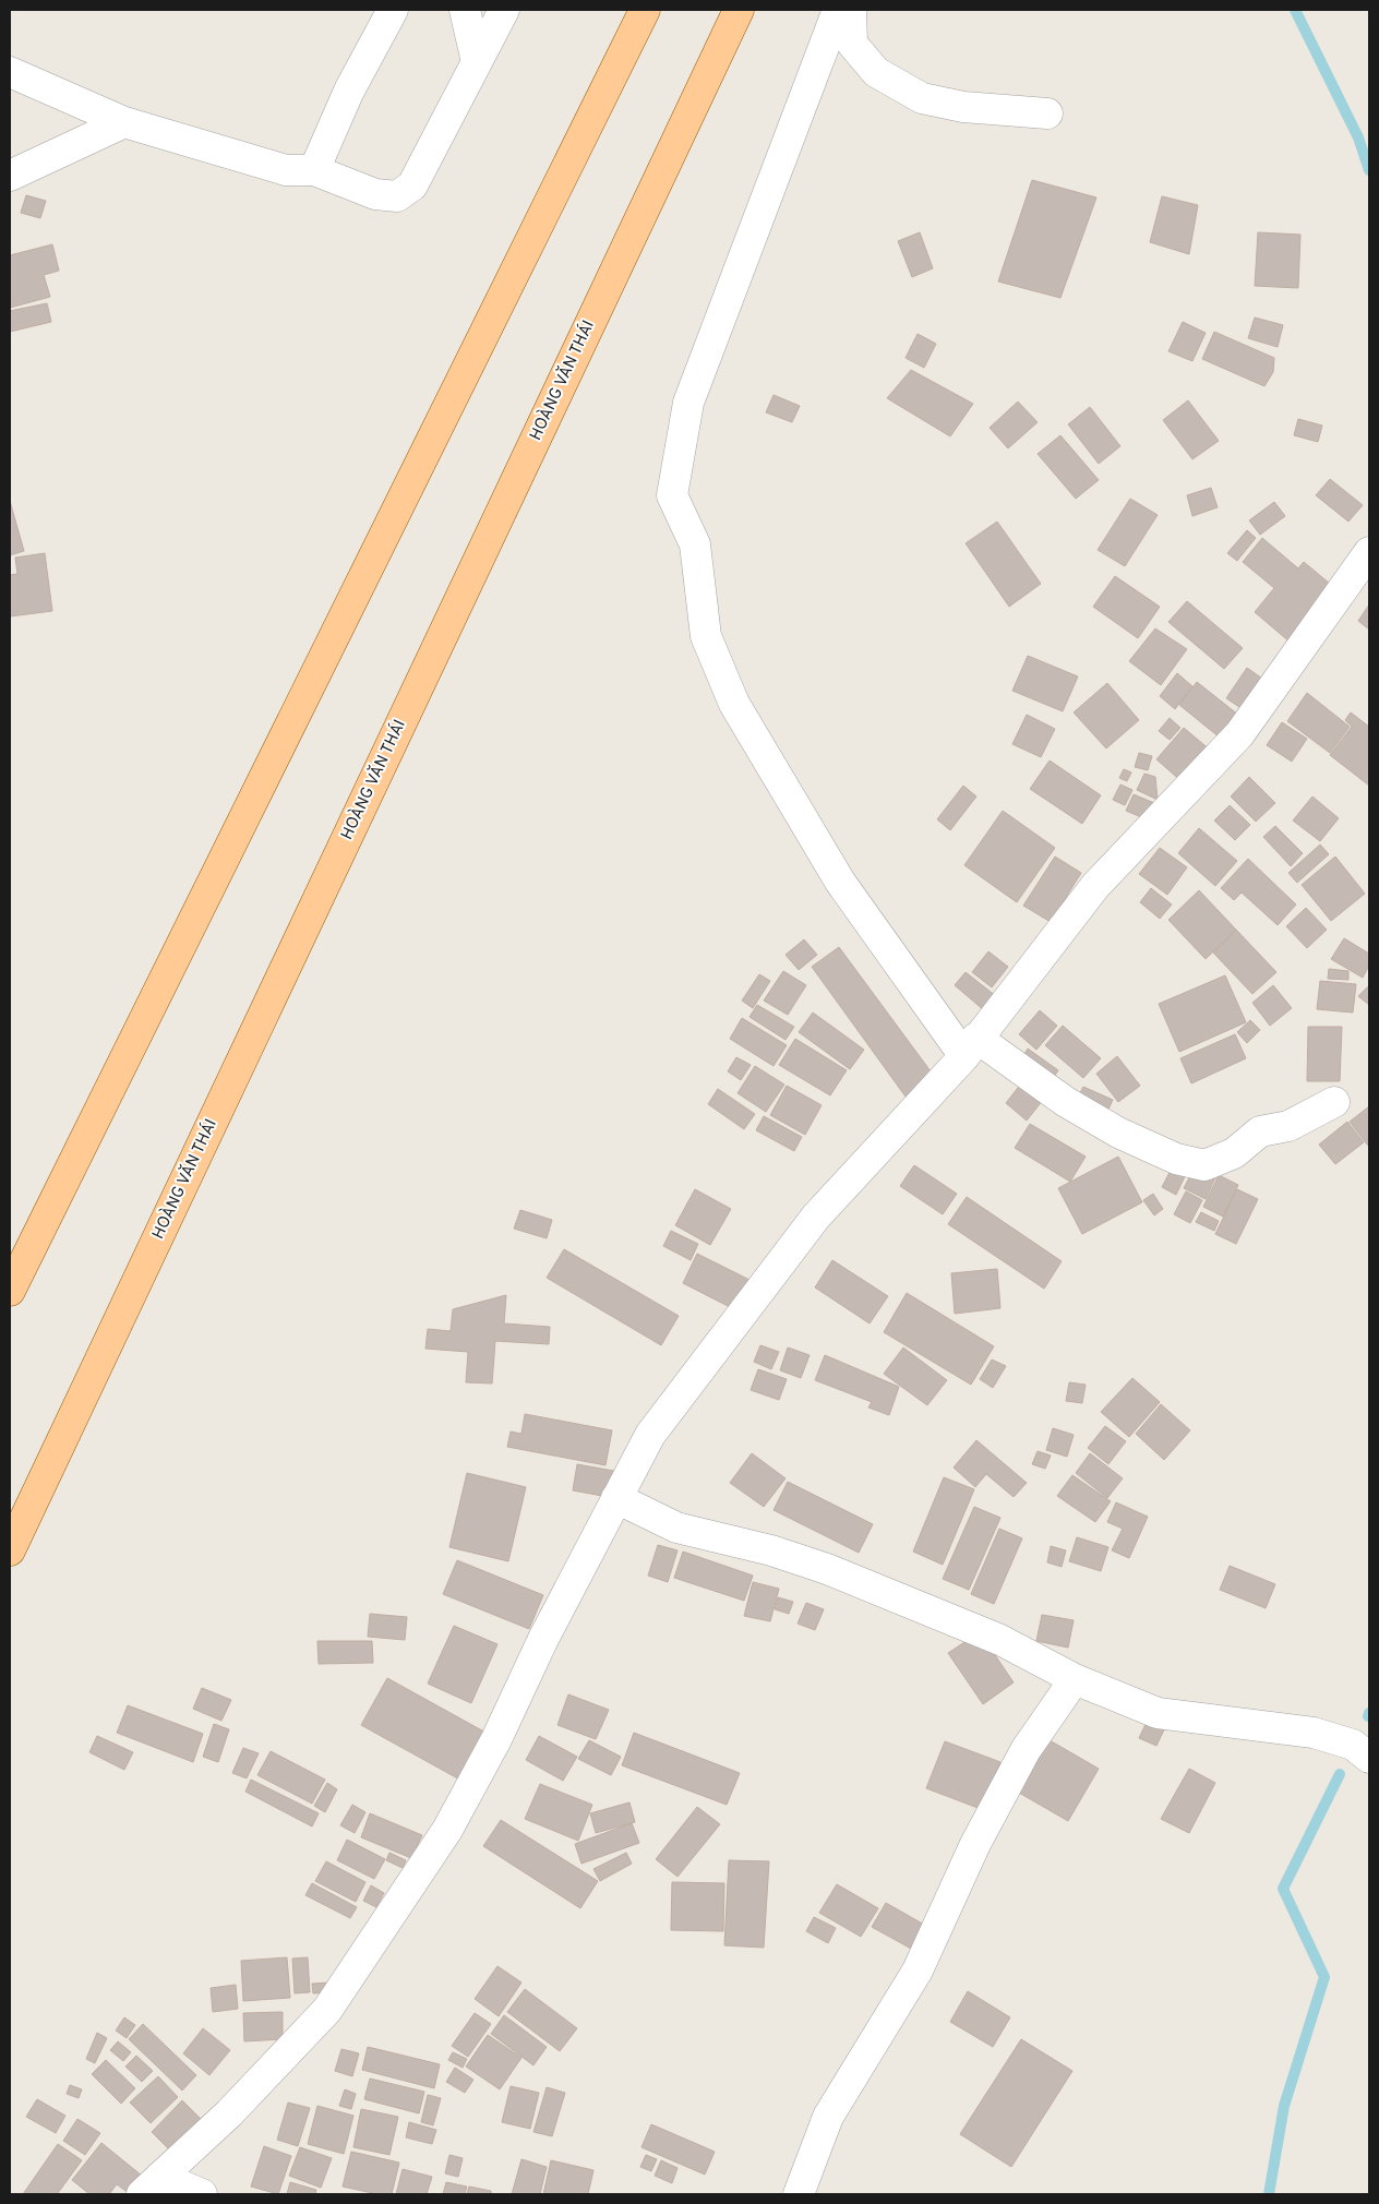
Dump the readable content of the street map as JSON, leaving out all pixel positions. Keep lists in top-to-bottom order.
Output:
{
  "streets": {
    "main road": ["HOÀNG VĂN THÁI"]
  }
}
